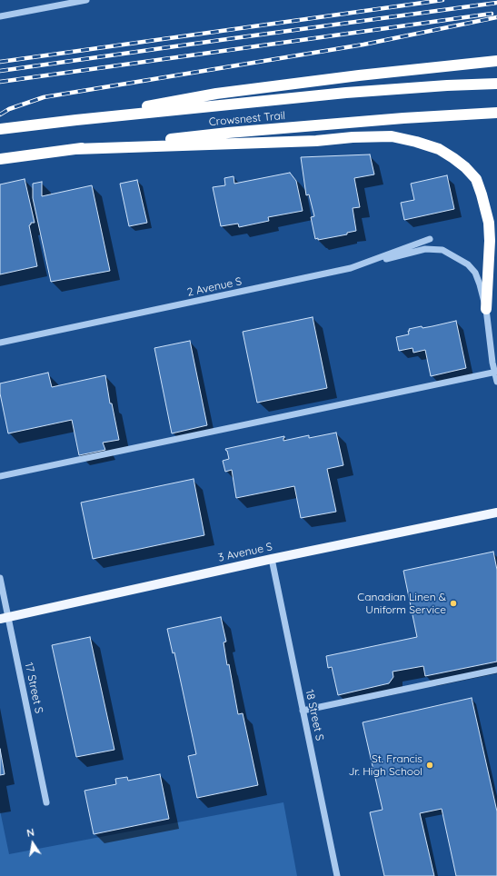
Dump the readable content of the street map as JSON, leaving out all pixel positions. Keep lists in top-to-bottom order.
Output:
{
  "streets": {
    "highway": ["Crowsnest Trail"],
    "main road": ["3 Avenue S"],
    "street": ["2 Avenue S", "17 Street S", "18 Street S"]
  },
  "crossings": [
    ["3 Avenue S", "17 Street S"],
    ["3 Avenue S", "18 Street S"]
  ],
  "places": ["Canadian Linen & Uniform Service", "St. Francis Jr. High School"],
  "north": "top"
}
